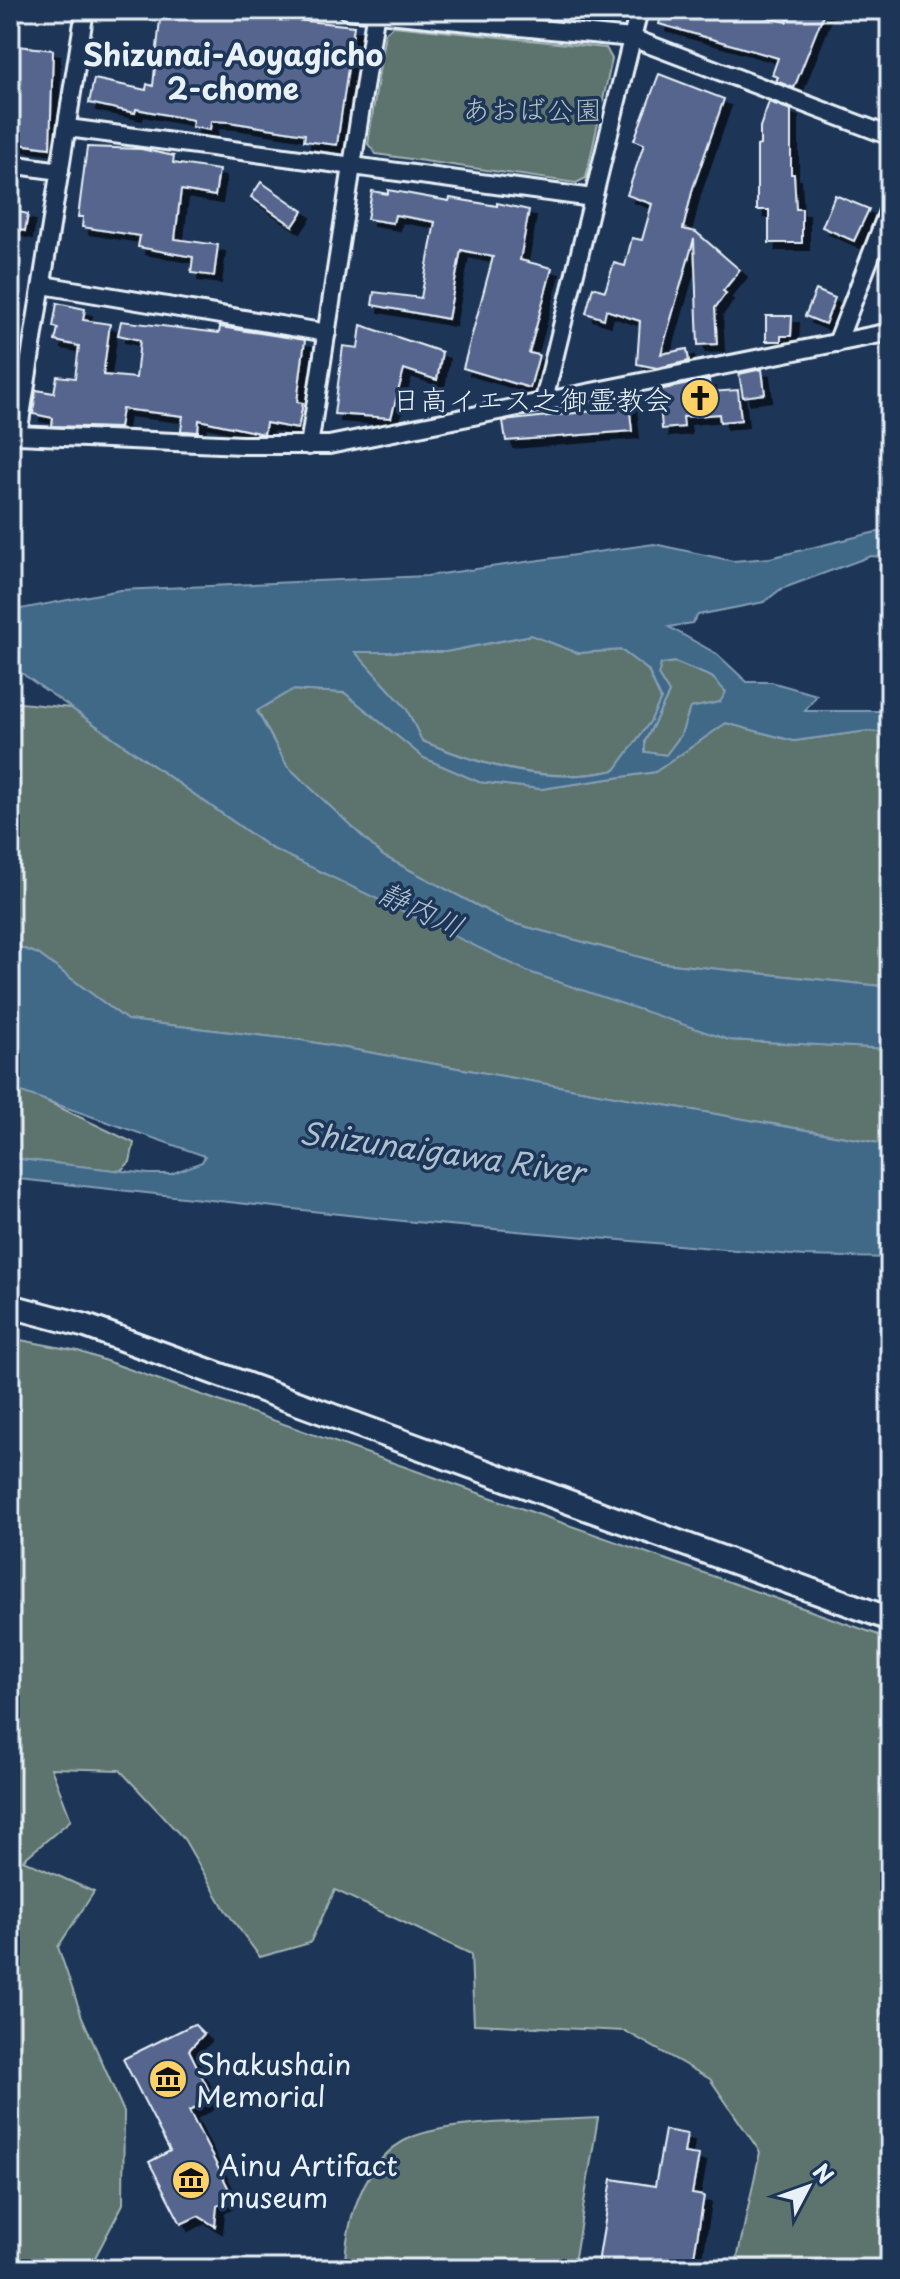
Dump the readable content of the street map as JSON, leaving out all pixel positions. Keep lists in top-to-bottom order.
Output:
{
  "districts": ["Shizunai-Aoyagicho 2-chome"],
  "water": ["静内川", "Shizunaigawa River"],
  "parks": ["あおば公園"],
  "places": {
    "church": ["日高イエス之御霊教会"],
    "museum": ["Shakushain Memorial", "Ainu Artifact museum"]
  },
  "north": "top right"
}
